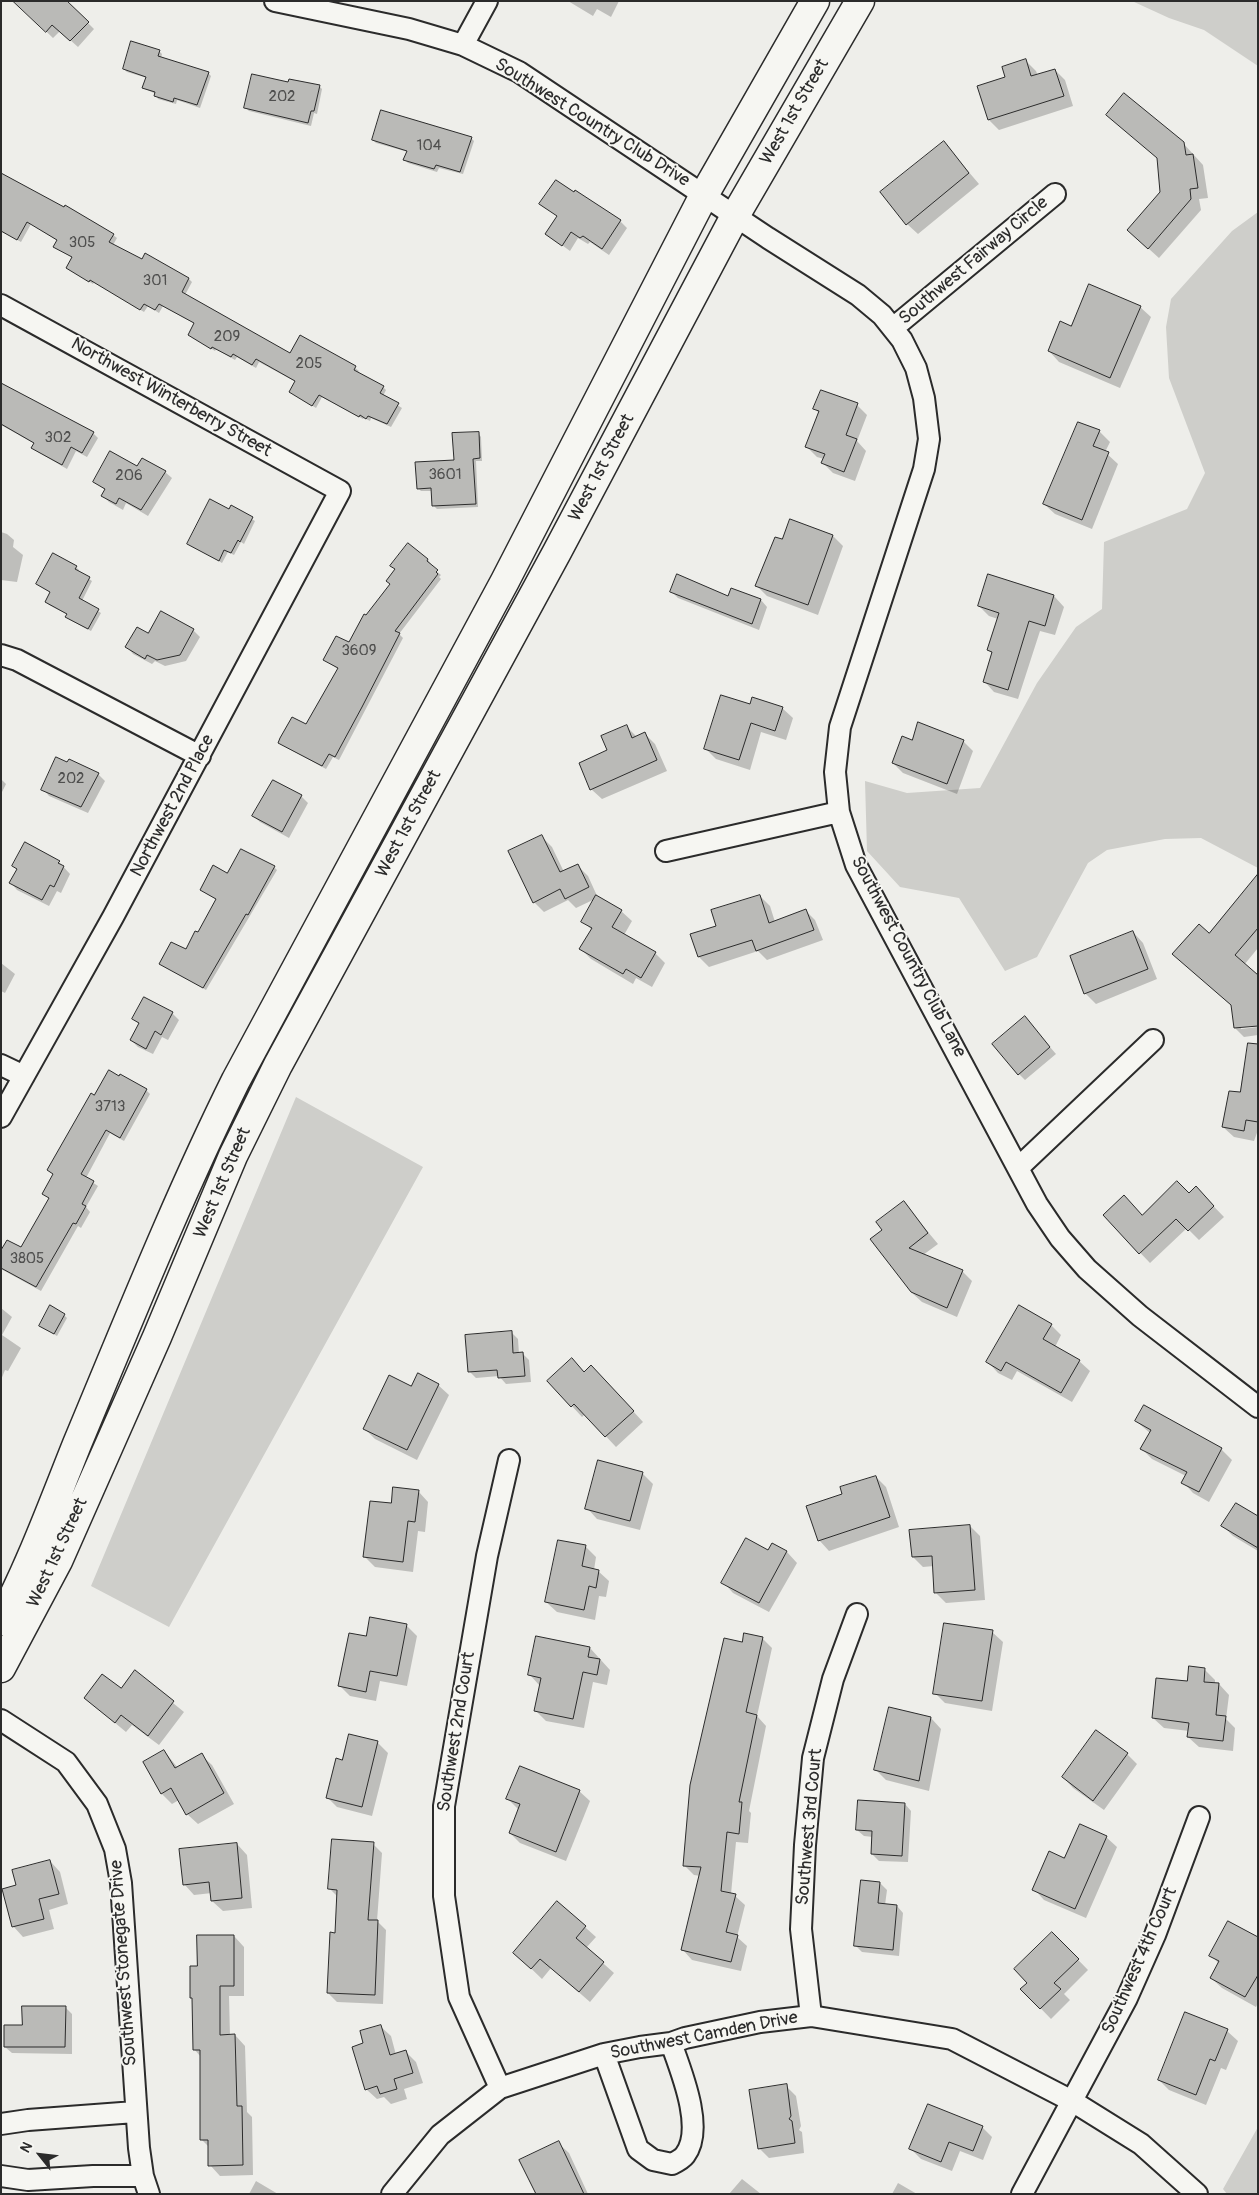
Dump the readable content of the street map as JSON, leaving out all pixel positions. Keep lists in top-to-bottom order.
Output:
{
  "streets": {
    "main road": ["West 1st Street"],
    "street": [
      "Southwest Country Club Drive",
      "Southwest Fairway Circle",
      "Northwest Winterberry Street",
      "Northwest 2nd Place",
      "Southwest Country Club Lane",
      "Southwest 2nd Court",
      "Southwest 3rd Court",
      "Southwest 4th Court",
      "Southwest Stonegate Drive",
      "Southwest Camden Drive"
    ]
  },
  "crossings": [
    ["West 1st Street", "Southwest Country Club Drive"],
    ["West 1st Street", "Southwest Country Club Lane"],
    ["Southwest Country Club Drive", "Southwest Country Club Lane"],
    ["Southwest Fairway Circle", "Southwest Country Club Lane"],
    ["Northwest Winterberry Street", "Northwest 2nd Place"],
    ["Southwest 2nd Court", "Southwest Camden Drive"],
    ["Southwest 3rd Court", "Southwest Camden Drive"],
    ["Southwest 4th Court", "Southwest Camden Drive"]
  ],
  "house_numbers": [
    "202",
    "104",
    "305",
    "301",
    "209",
    "205",
    "302",
    "3601",
    "206",
    "3609",
    "202",
    "3713",
    "3805"
  ],
  "north": "top left"
}
